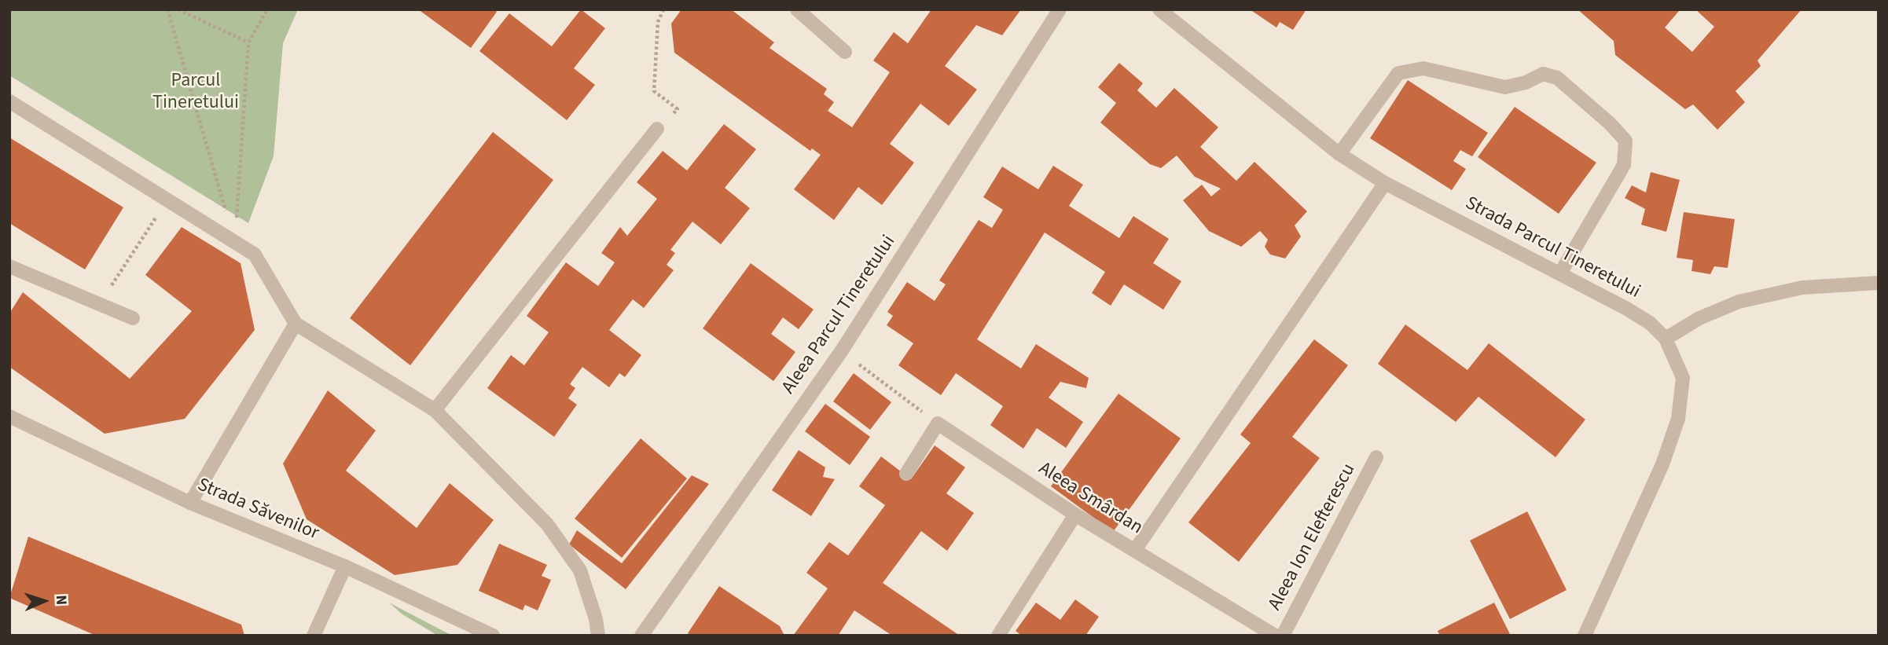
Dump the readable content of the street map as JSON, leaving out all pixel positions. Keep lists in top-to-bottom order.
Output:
{
  "streets": {
    "street": [
      "Strada Parcul Tineretului",
      "Aleea Parcul Tineretului",
      "Aleea Smârdan",
      "Strada Săvenilor",
      "Aleea Ion Elefterescu"
    ]
  },
  "parks": ["Parcul Tineretului"],
  "north": "right"
}
